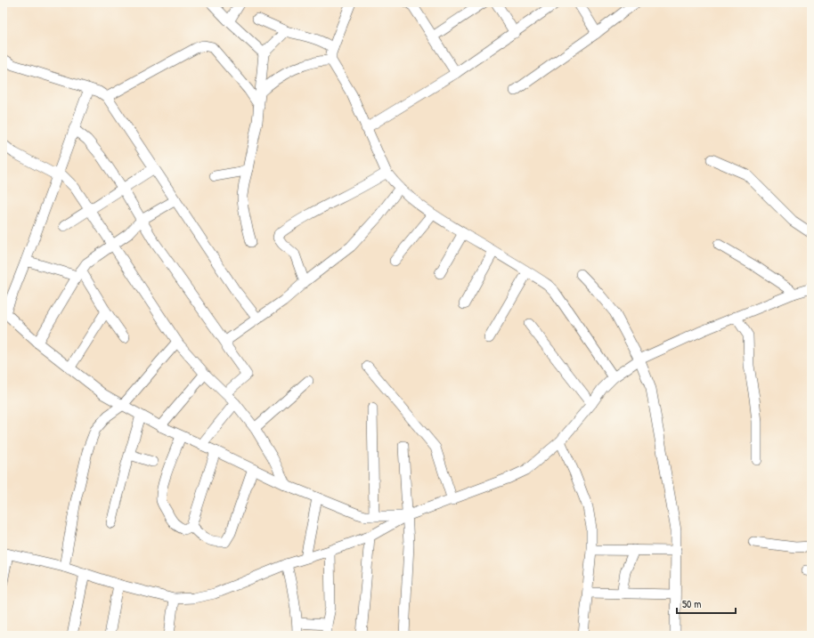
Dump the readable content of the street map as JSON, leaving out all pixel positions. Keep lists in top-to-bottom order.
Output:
{
  "scale_bar": "50 m"
}
